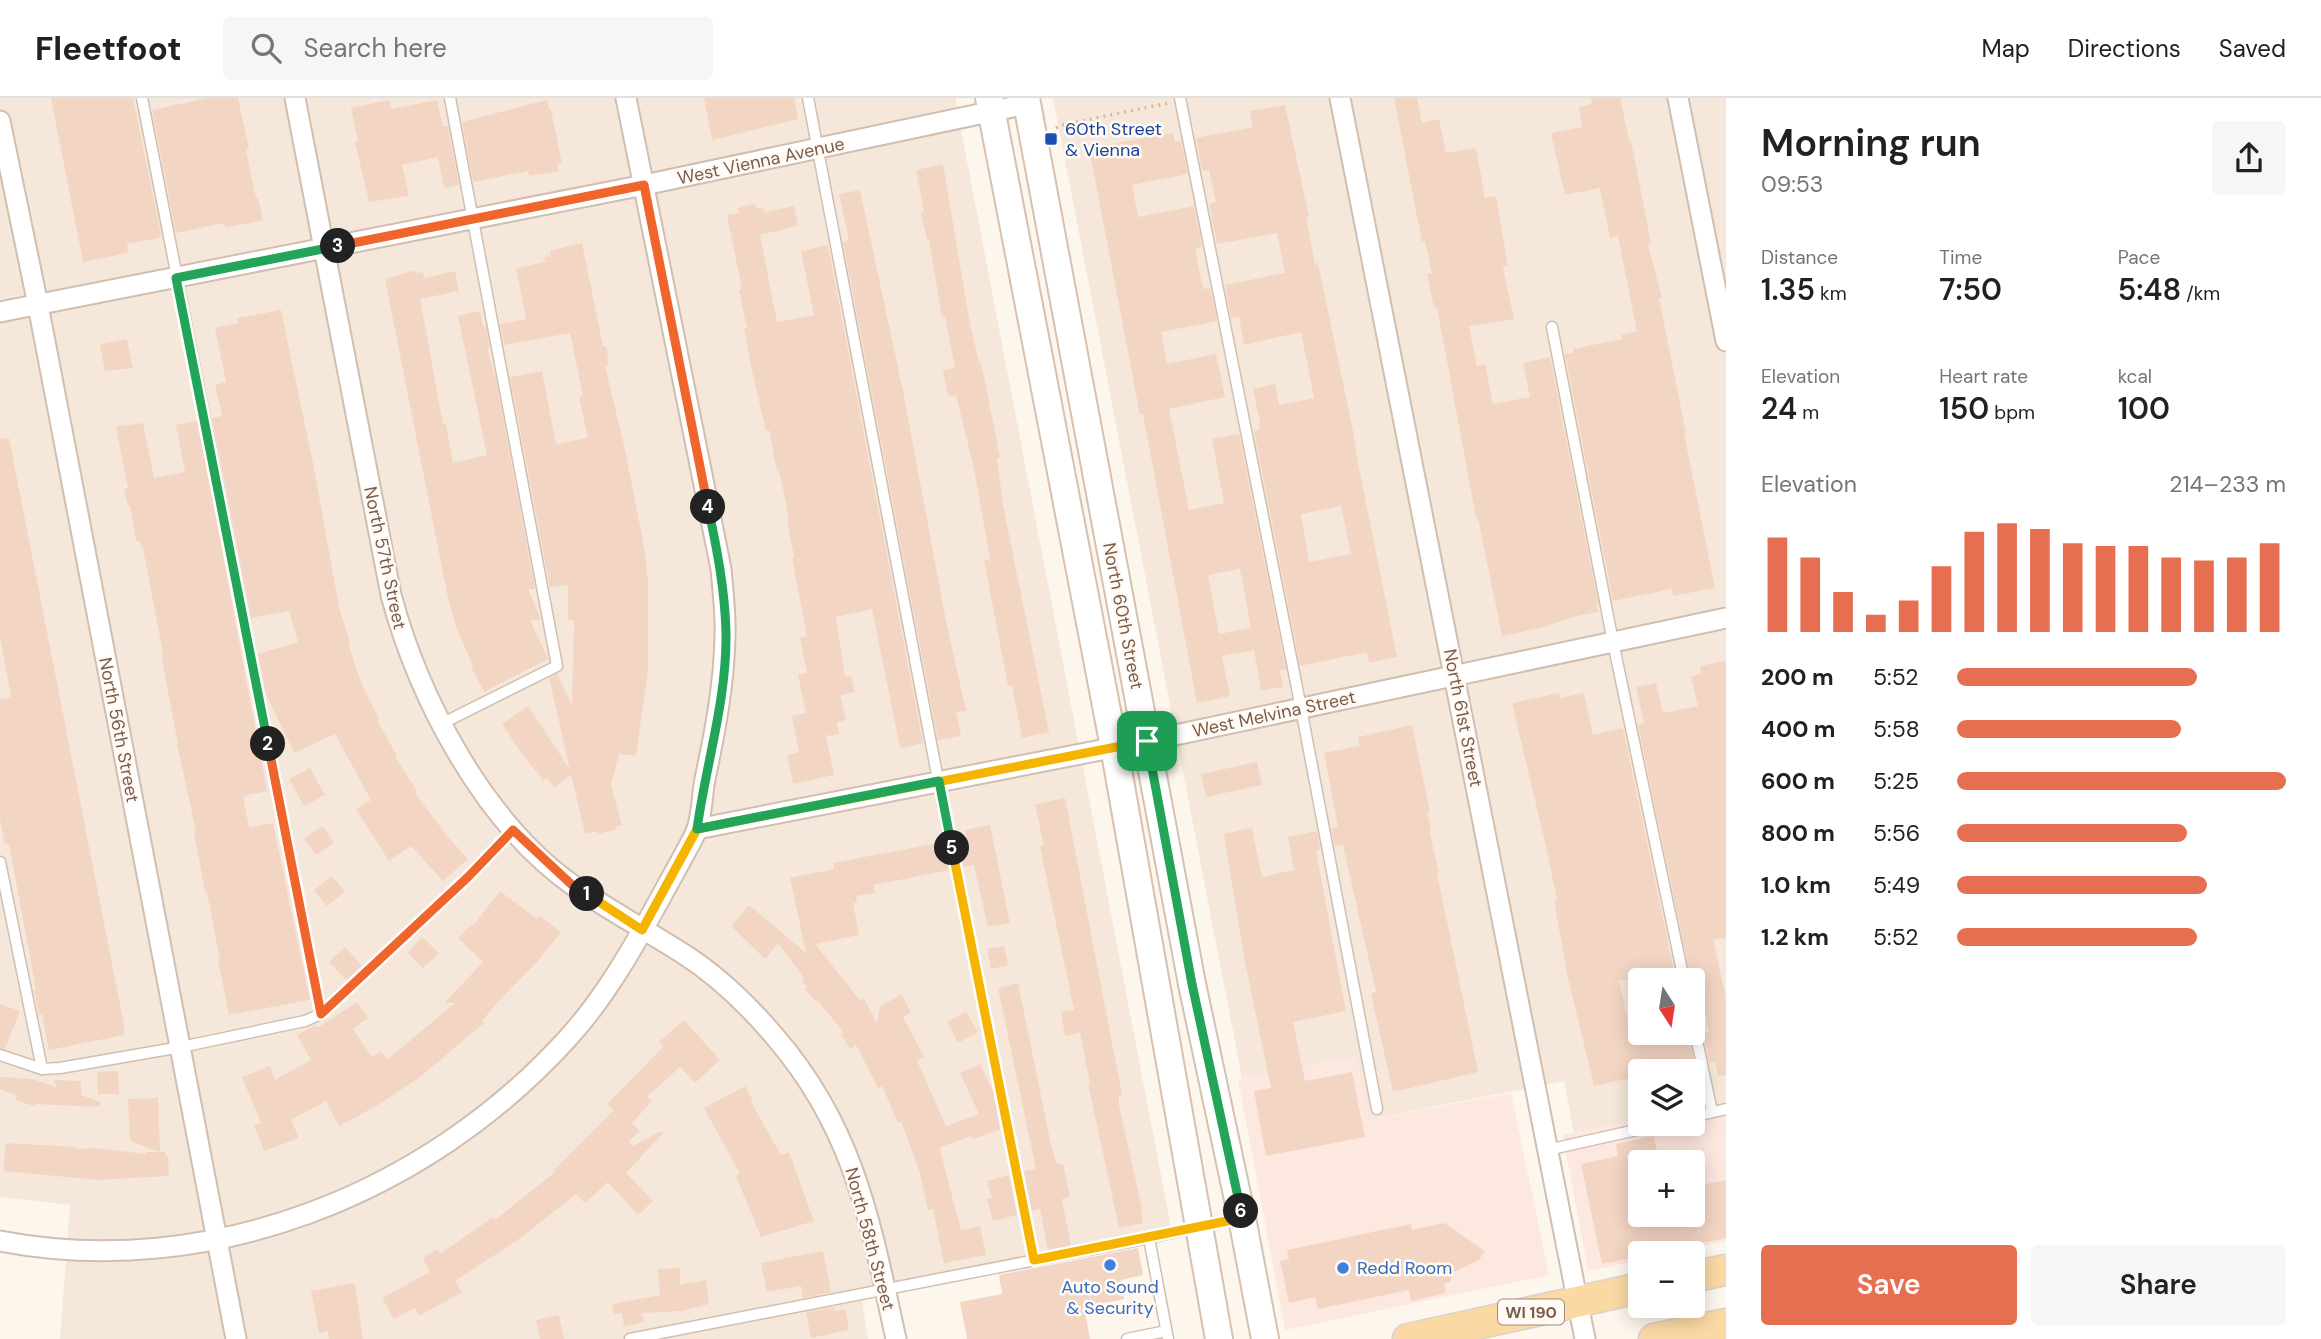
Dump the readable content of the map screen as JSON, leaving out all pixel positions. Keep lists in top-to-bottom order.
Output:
{
  "streets": {
    "main road": ["North 60th Street", "WI 190"],
    "street": [
      "West Vienna Avenue",
      "North 57th Street",
      "West Melvina Street",
      "North 61st Street",
      "North 56th Street",
      "North 58th Street"
    ]
  },
  "crossings": [
    ["West Vienna Avenue", "North 57th Street"],
    ["West Vienna Avenue", "North 60th Street"],
    ["West Vienna Avenue", "North 56th Street"],
    ["North 57th Street", "North 58th Street"],
    ["North 60th Street", "West Melvina Street"],
    ["West Melvina Street", "North 61st Street"],
    ["North 61st Street", "WI 190"]
  ],
  "places": {
    "transit": ["60th Street & Vienna"],
    "other": ["Auto Sound & Security", "Redd Room"]
  },
  "north": "bottom",
  "page": {
    "header": "Fleetfoot",
    "search": "Search here",
    "nav": ["Map", "Directions", "Saved"],
    "heading": ["Morning run", "09:53"],
    "stats": [
      ["Distance", "1.35 km"],
      ["Time", "7:50"],
      ["Pace", "5:48 /km"],
      ["Elevation", "24 m"],
      ["Heart rate", "150 bpm"],
      ["kcal", "100"]
    ],
    "pins": [
      "3",
      "4",
      "2",
      "5",
      "1",
      "6"
    ],
    "chart": ["Elevation", "214–233 m"],
    "list": [
      {
        "name": "200 m",
        "note": "5:52"
      },
      {
        "name": "400 m",
        "note": "5:58"
      },
      {
        "name": "600 m",
        "note": "5:25"
      },
      {
        "name": "800 m",
        "note": "5:56"
      },
      {
        "name": "1.0 km",
        "note": "5:49"
      },
      {
        "name": "1.2 km",
        "note": "5:52"
      }
    ],
    "map_buttons": ["+", "−"],
    "buttons": ["Save", "Share"]
  }
}
